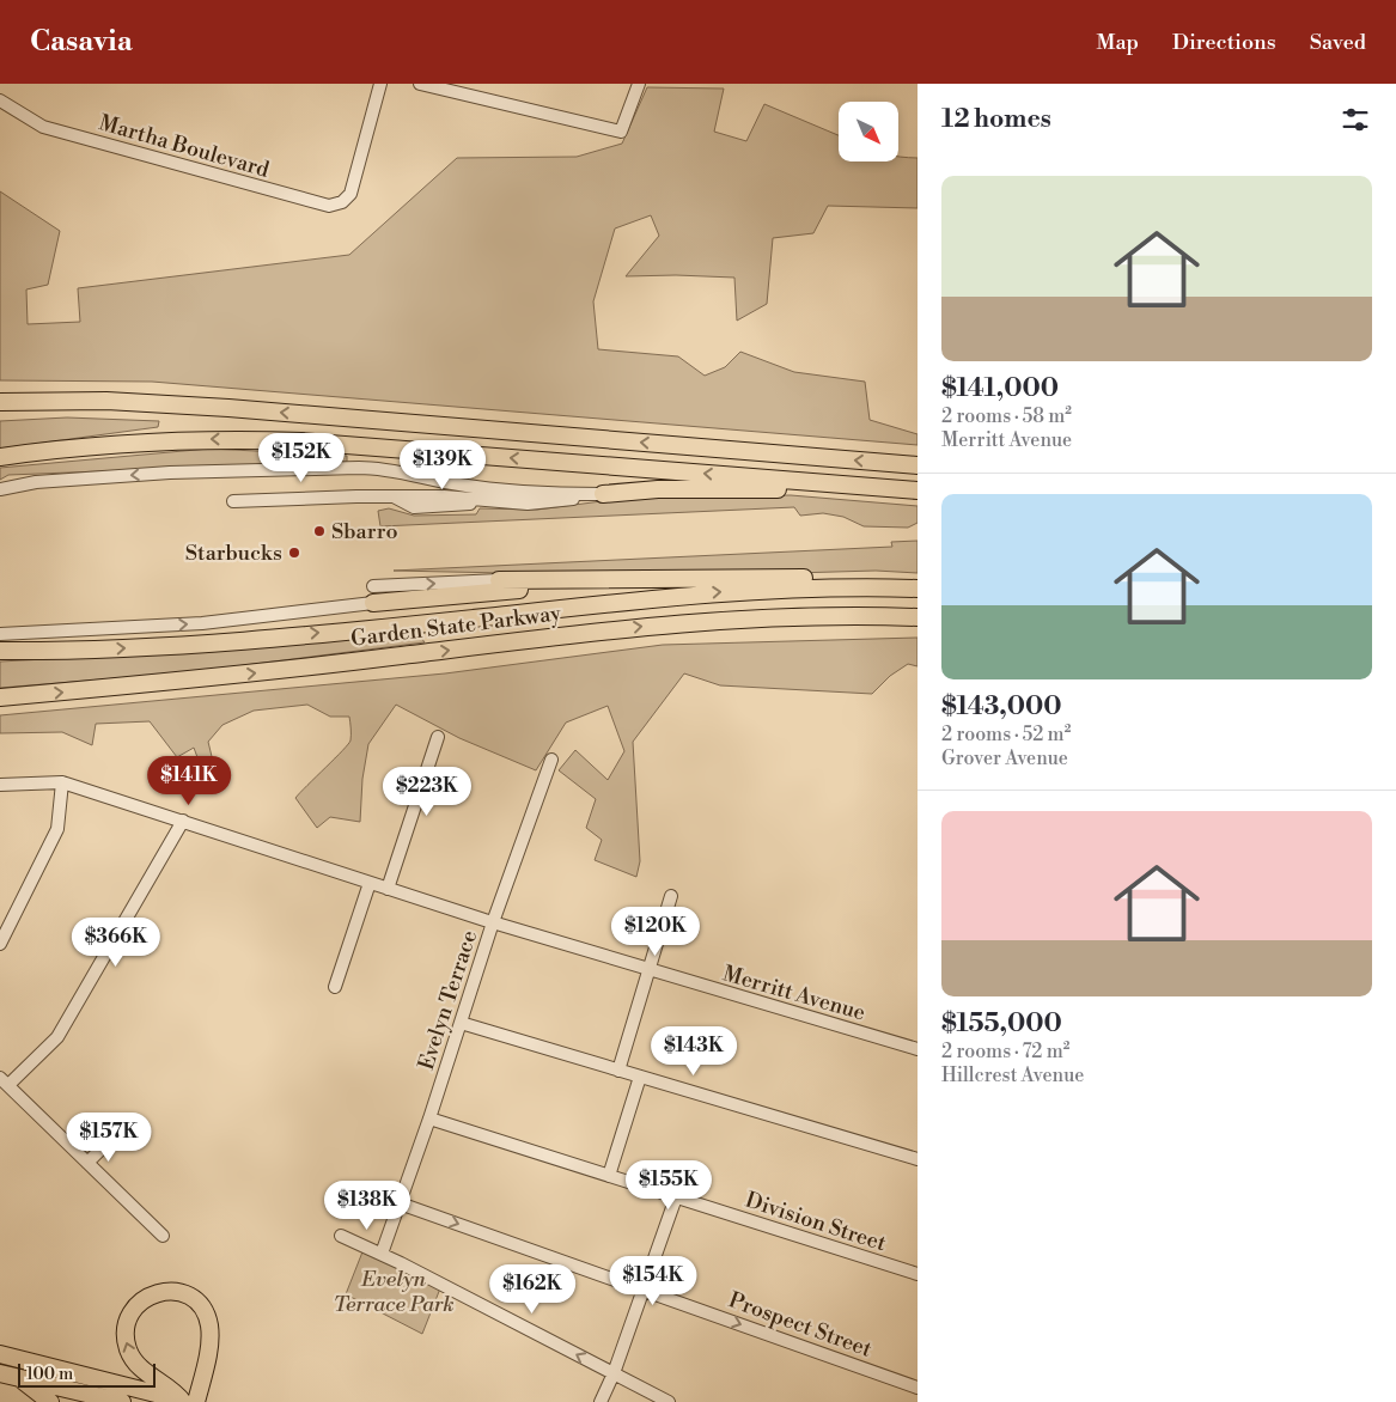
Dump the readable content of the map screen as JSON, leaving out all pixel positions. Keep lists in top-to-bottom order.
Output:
{
  "streets": {
    "highway": ["Garden State Parkway"],
    "street": [
      "Martha Boulevard",
      "Merritt Avenue",
      "Evelyn Terrace",
      "Division Street",
      "Prospect Street"
    ]
  },
  "crossings": [
    ["Merritt Avenue", "Evelyn Terrace"],
    ["Evelyn Terrace", "Division Street"],
    ["Evelyn Terrace", "Prospect Street"]
  ],
  "parks": ["Evelyn Terrace Park"],
  "places": ["Sbarro", "Starbucks"],
  "scale_bar": "100 m",
  "north": "bottom right",
  "page": {
    "header": "Casavia",
    "nav": ["Map", "Directions", "Saved"],
    "heading": "12 homes",
    "list": [
      {
        "name": "$141,000",
        "note": "2 rooms · 58 m² · Merritt Avenue"
      },
      {
        "name": "$143,000",
        "note": "2 rooms · 52 m² · Grover Avenue"
      },
      {
        "name": "$155,000",
        "note": "2 rooms · 72 m² · Hillcrest Avenue"
      }
    ],
    "price": [
      "$152K",
      "$139K",
      "$141K",
      "$223K",
      "$120K",
      "$366K",
      "$143K",
      "$157K",
      "$155K",
      "$138K",
      "$154K",
      "$162K"
    ],
    "scale": "100 m"
  }
}
